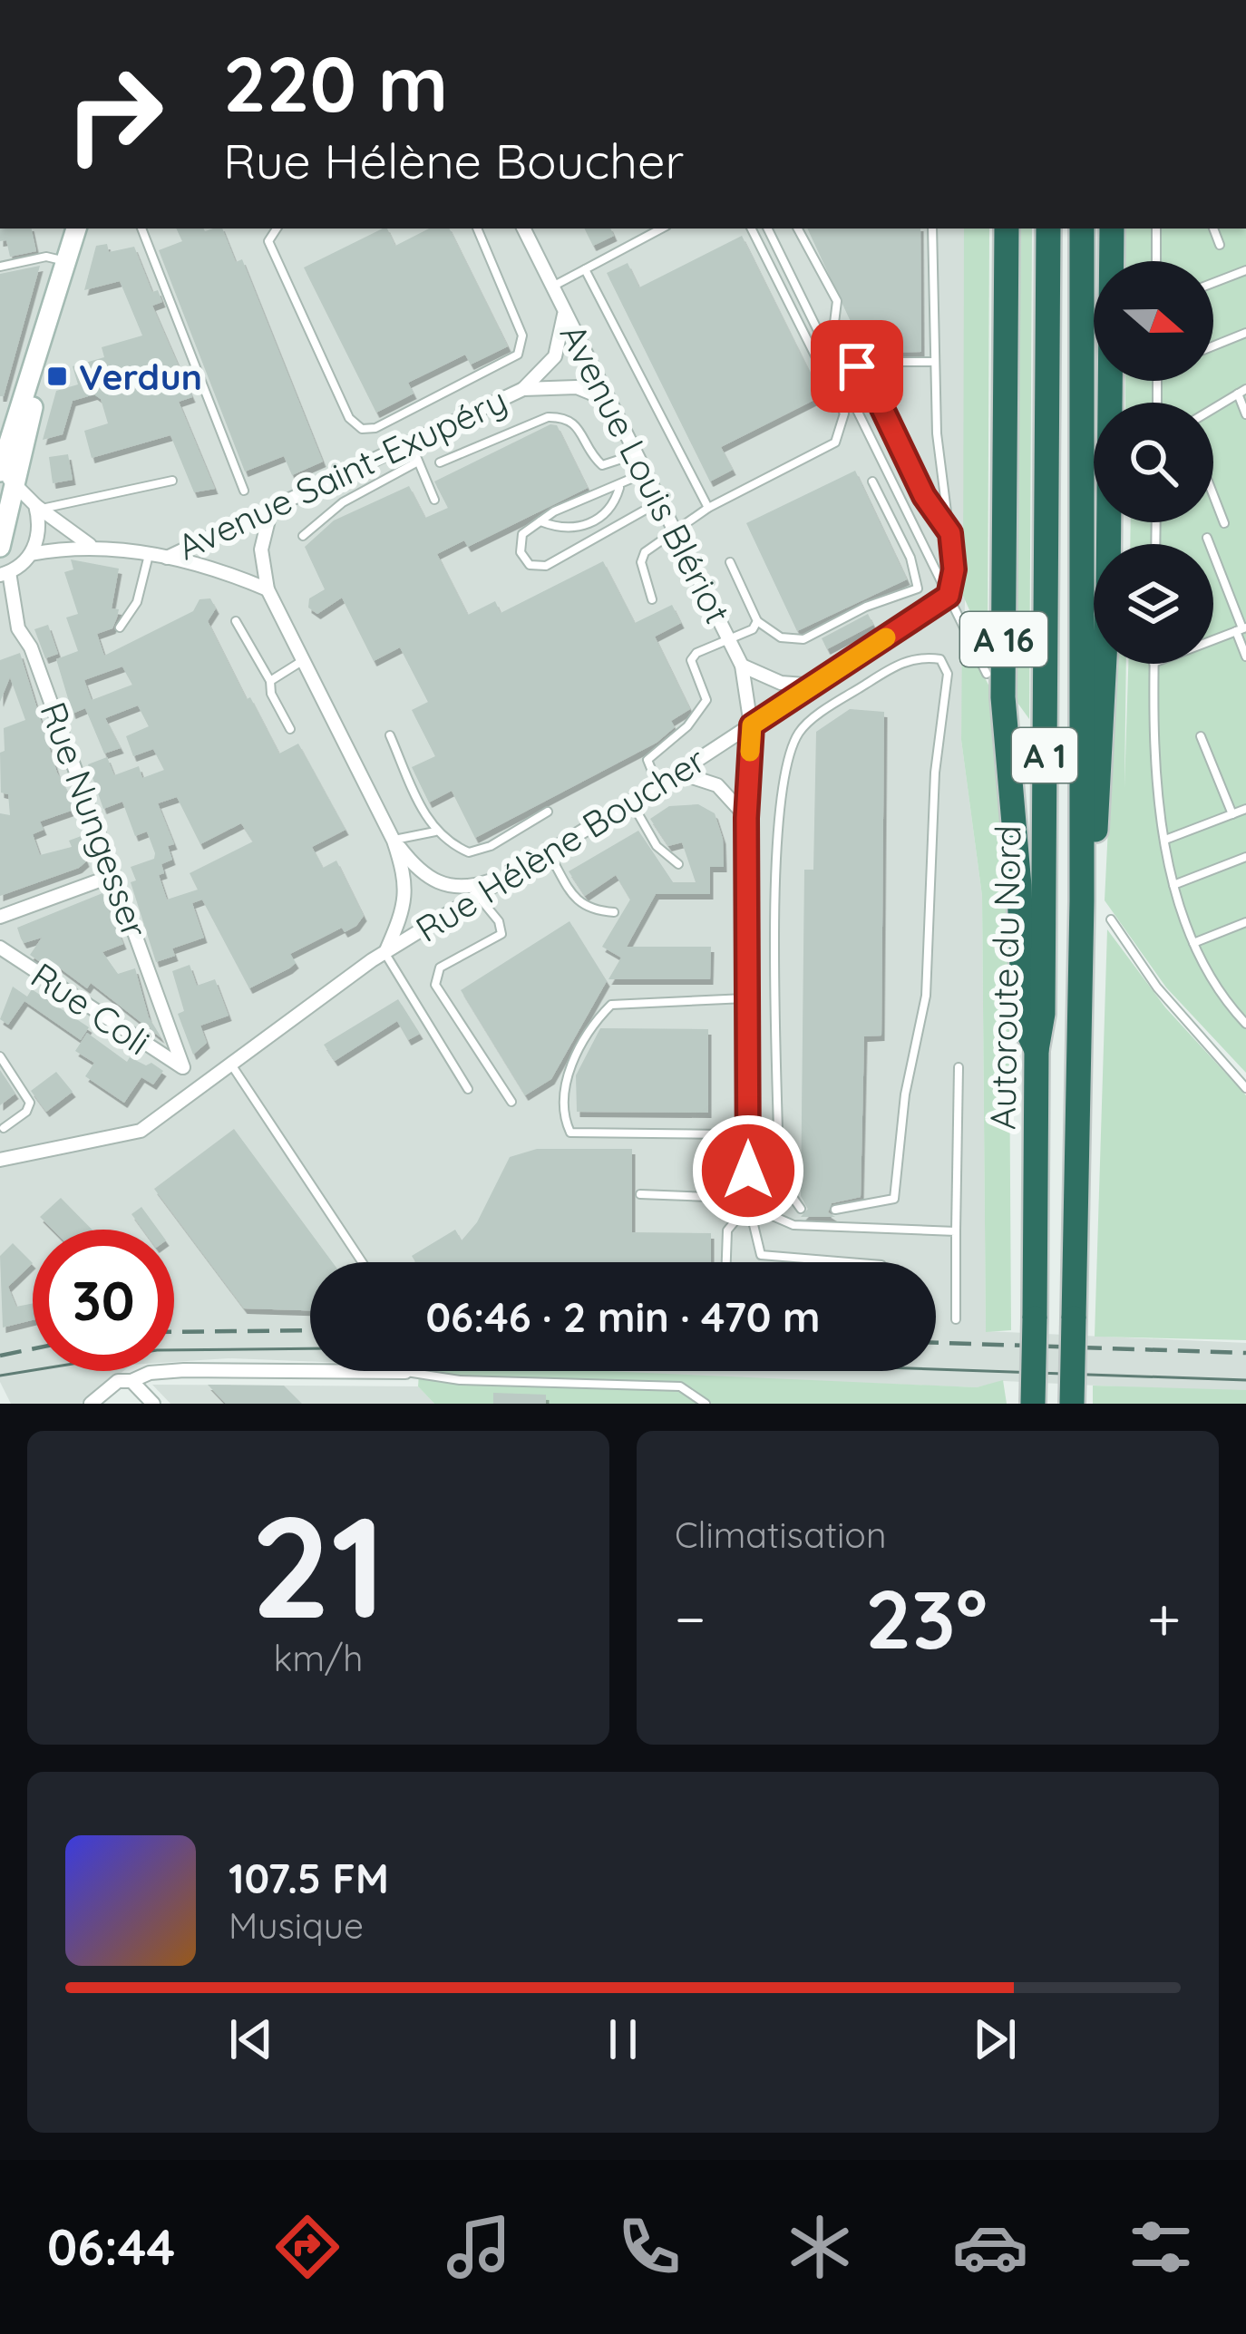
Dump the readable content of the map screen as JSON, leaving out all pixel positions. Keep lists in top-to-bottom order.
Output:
{
  "streets": {
    "highway": ["A 16", "A 1", "Autoroute du Nord"],
    "street": [
      "Avenue Saint-Exupéry",
      "Avenue Louis Blériot",
      "Rue Nungesser",
      "Rue Hélène Boucher",
      "Rue Coli"
    ]
  },
  "crossings": [
    ["Avenue Saint-Exupéry", "Avenue Louis Blériot"],
    ["Avenue Louis Blériot", "Rue Hélène Boucher"],
    ["A 16", "Autoroute du Nord"],
    ["Rue Nungesser", "Rue Coli"]
  ],
  "places": {
    "transit": ["Verdun"]
  },
  "north": "right",
  "page": {
    "turn": ["220 m", "Rue Hélène Boucher"],
    "limit": "30",
    "trip": "06:46 · 2 min · 470 m",
    "tile": [
      ["21", "km/h"],
      "Climatisation"
    ],
    "heat": ["−", "23°", "+"],
    "song": ["107.5 FM", "Musique"],
    "tabs": "06:44"
  }
}
